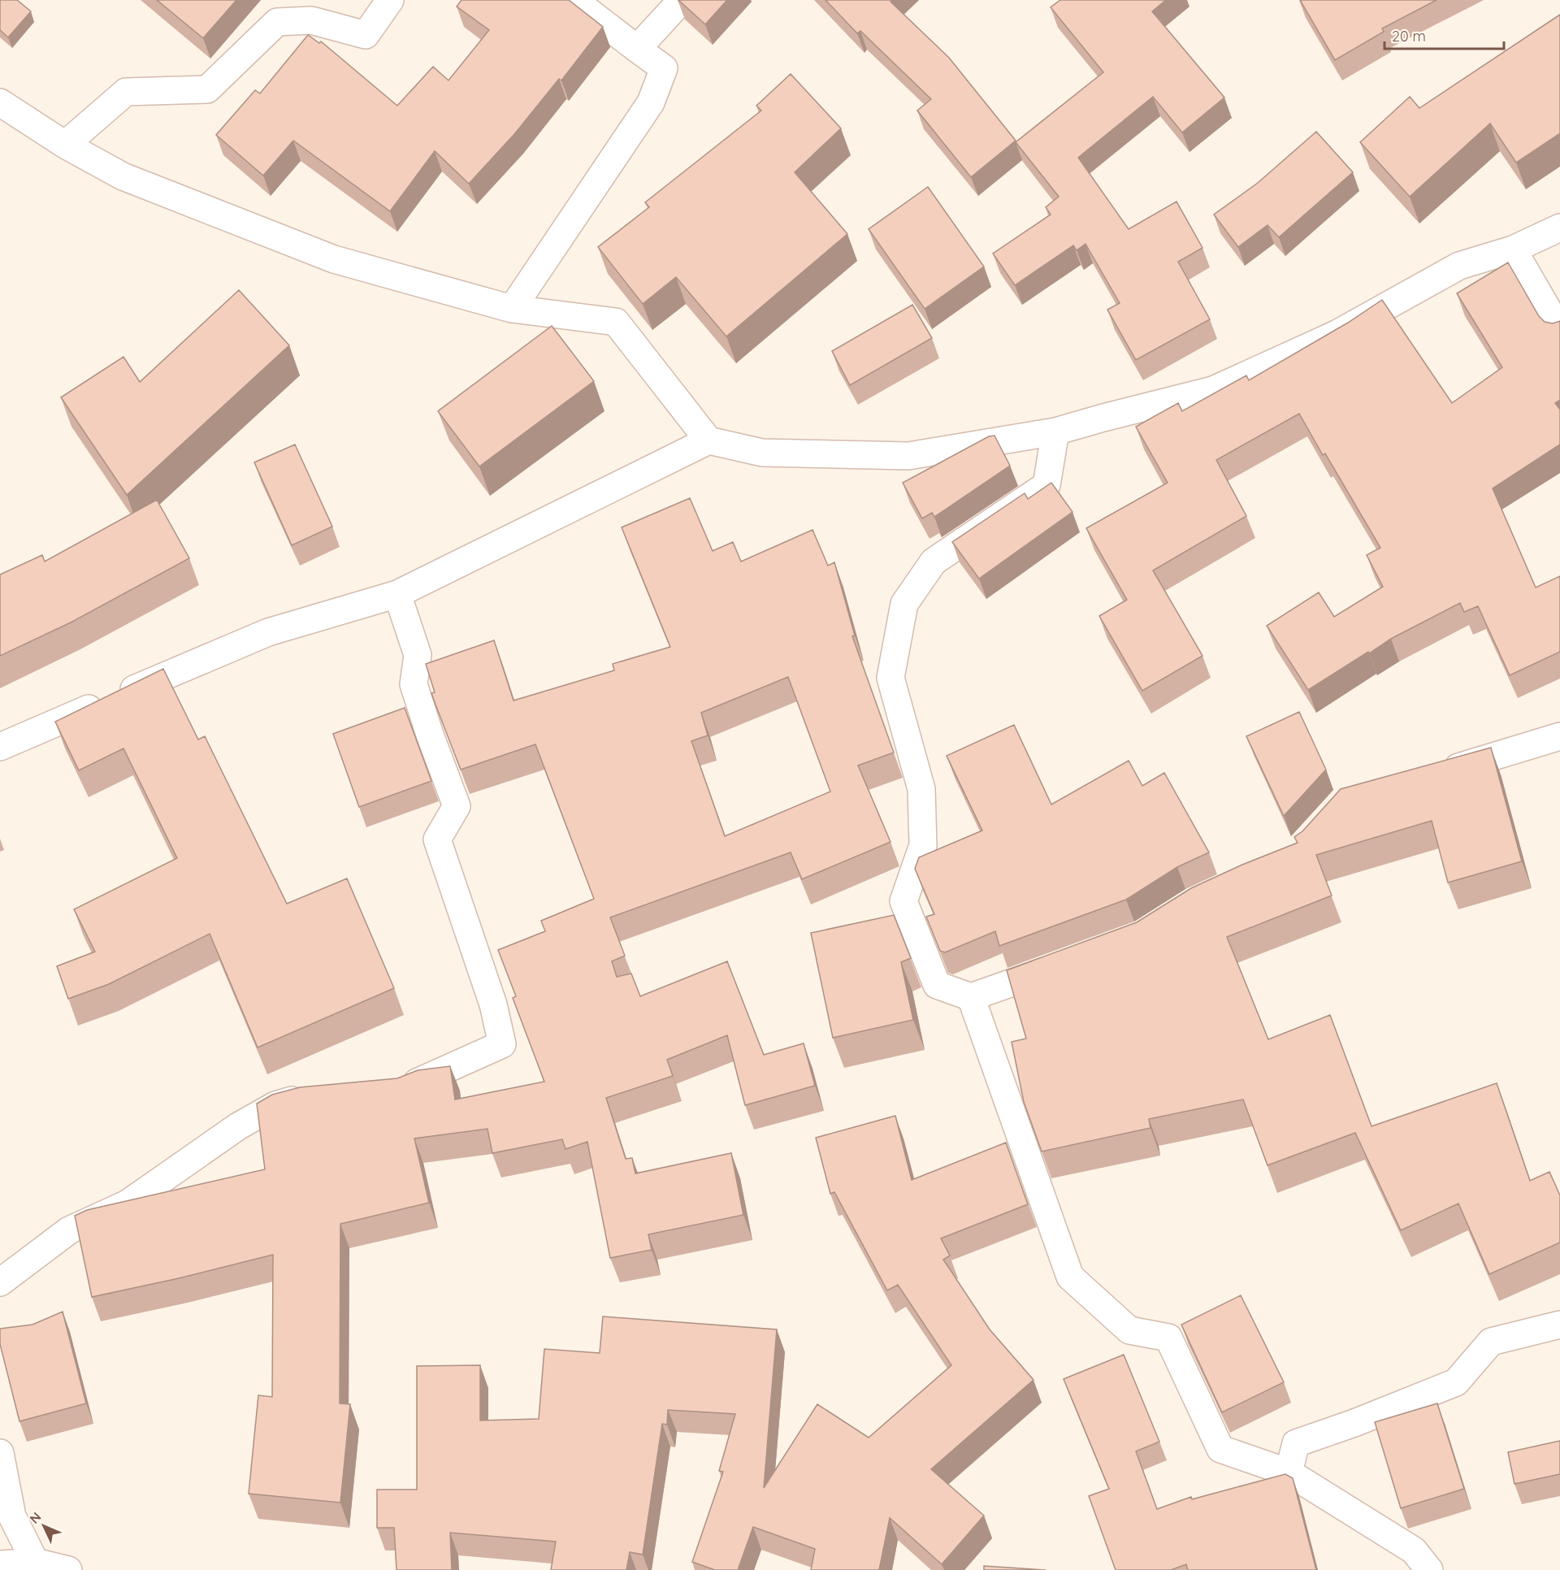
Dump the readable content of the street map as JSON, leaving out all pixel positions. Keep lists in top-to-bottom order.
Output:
{
  "scale_bar": "20 m",
  "north": "top left"
}
